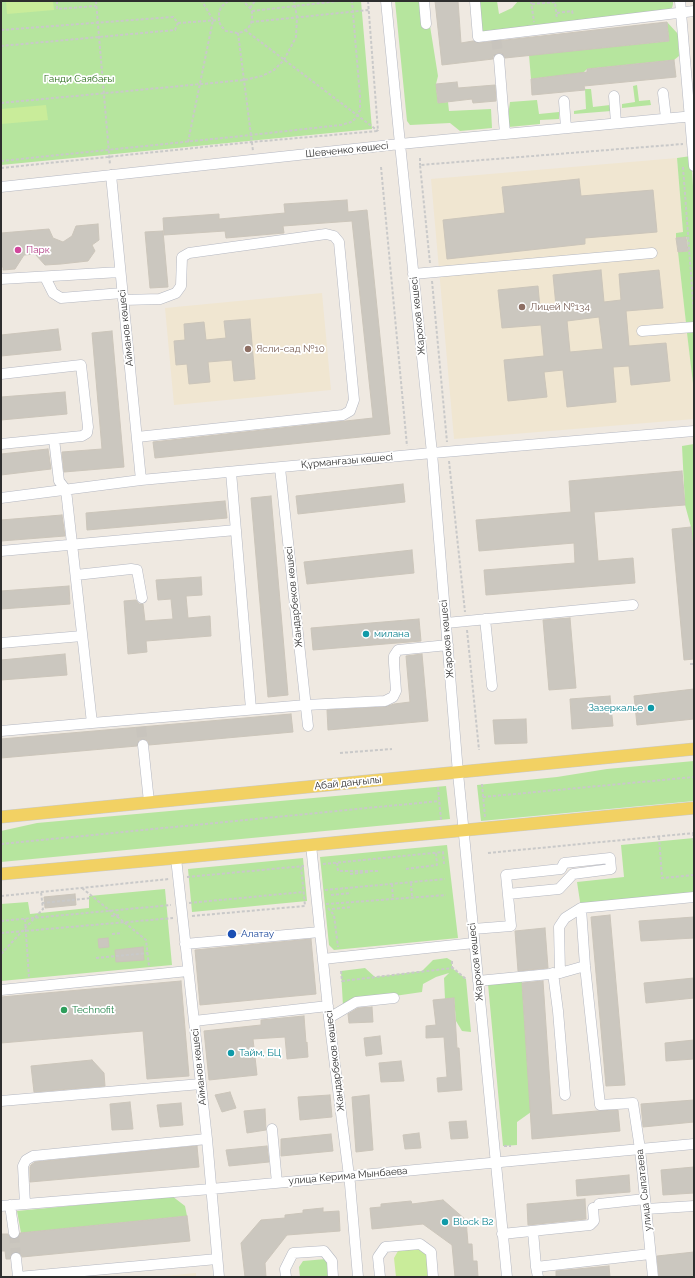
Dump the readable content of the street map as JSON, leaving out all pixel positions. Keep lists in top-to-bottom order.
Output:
{
  "streets": {
    "main road": ["Абай даңғылы"],
    "street": [
      "Шевченко көшесі",
      "Жароков көшесі",
      "Айманов көшесі",
      "Құрманғазы көшесі",
      "Жандарбеков көшесі",
      "улица Керима Мынбаева",
      "улица Сыпатаева"
    ]
  },
  "crossings": [
    ["Шевченко көшесі", "Жароков көшесі"],
    ["Шевченко көшесі", "Айманов көшесі"],
    ["Жароков көшесі", "Құрманғазы көшесі"],
    ["Жароков көшесі", "Абай даңғылы"],
    ["Жароков көшесі", "улица Керима Мынбаева"],
    ["Айманов көшесі", "Құрманғазы көшесі"],
    ["Айманов көшесі", "улица Керима Мынбаева"],
    ["Құрманғазы көшесі", "Жандарбеков көшесі"],
    ["Жандарбеков көшесі", "улица Керима Мынбаева"],
    ["улица Керима Мынбаева", "улица Сыпатаева"]
  ],
  "parks": ["Ганди Саябағы"],
  "places": [
    "Парк",
    "Лицей №134",
    "Ясли-сад №10",
    "милана",
    "Зазеркалье",
    "Алатау",
    "Technofit",
    "Тайм, БЦ",
    "Block B2"
  ]
}
